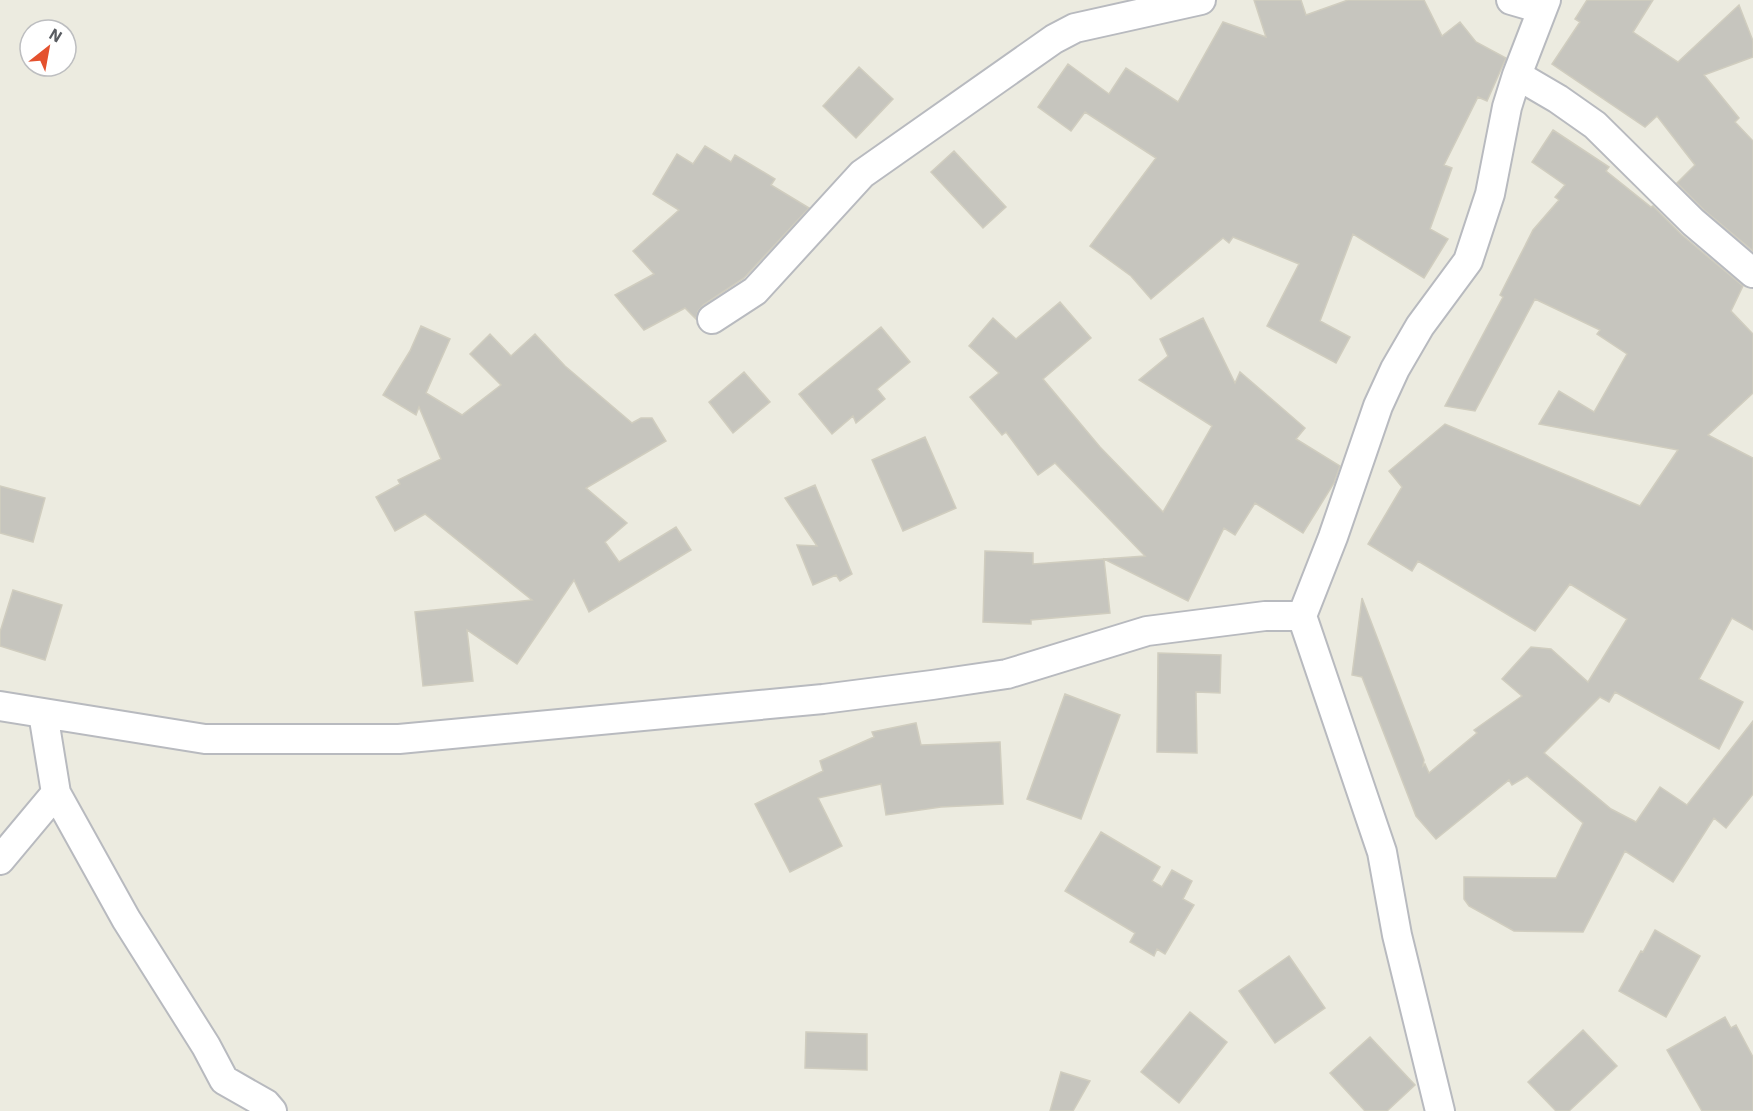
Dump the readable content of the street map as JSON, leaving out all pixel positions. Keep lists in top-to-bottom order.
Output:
{
  "north": "top right"
}
